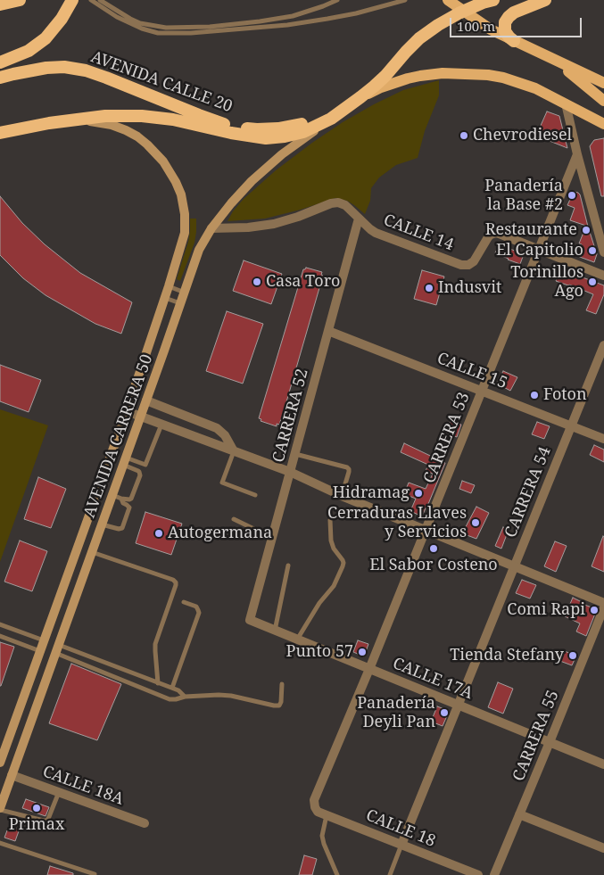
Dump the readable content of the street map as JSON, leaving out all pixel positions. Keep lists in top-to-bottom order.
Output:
{
  "streets": {
    "highway": ["AVENIDA CALLE 20"],
    "main road": ["AVENIDA CARRERA 50"],
    "street": [
      "CALLE 14",
      "CALLE 15",
      "CARRERA 52",
      "CARRERA 53",
      "CARRERA 54",
      "CALLE 17A",
      "CARRERA 55",
      "CALLE 18A",
      "CALLE 18"
    ]
  },
  "crossings": [
    ["AVENIDA CALLE 20", "AVENIDA CARRERA 50"],
    ["CALLE 14", "CARRERA 52"],
    ["CALLE 14", "AVENIDA CARRERA 50"],
    ["CALLE 14", "CARRERA 53"],
    ["CALLE 15", "CARRERA 52"],
    ["CALLE 15", "CARRERA 53"],
    ["CALLE 15", "CARRERA 54"],
    ["CARRERA 52", "CALLE 17A"],
    ["AVENIDA CARRERA 50", "CALLE 18A"],
    ["CARRERA 53", "CALLE 17A"],
    ["CARRERA 53", "CALLE 18"],
    ["CARRERA 54", "CALLE 17A"],
    ["CARRERA 54", "CALLE 18"],
    ["CALLE 17A", "CARRERA 55"]
  ],
  "places": [
    "Chevrodiesel",
    "Panadería la Base #2",
    "Restaurante",
    "El Capitolio",
    "Casa Toro",
    "Torinillos Ago",
    "Indusvit",
    "Foton",
    "Hidramag",
    "Cerraduras Llaves y Servicios",
    "Autogermana",
    "El Sabor Costeno",
    "Comi Rapi",
    "Punto 57",
    "Tienda Stefany",
    "Panadería Deyli Pan",
    "Primax"
  ],
  "scale_bar": "100 m"
}
